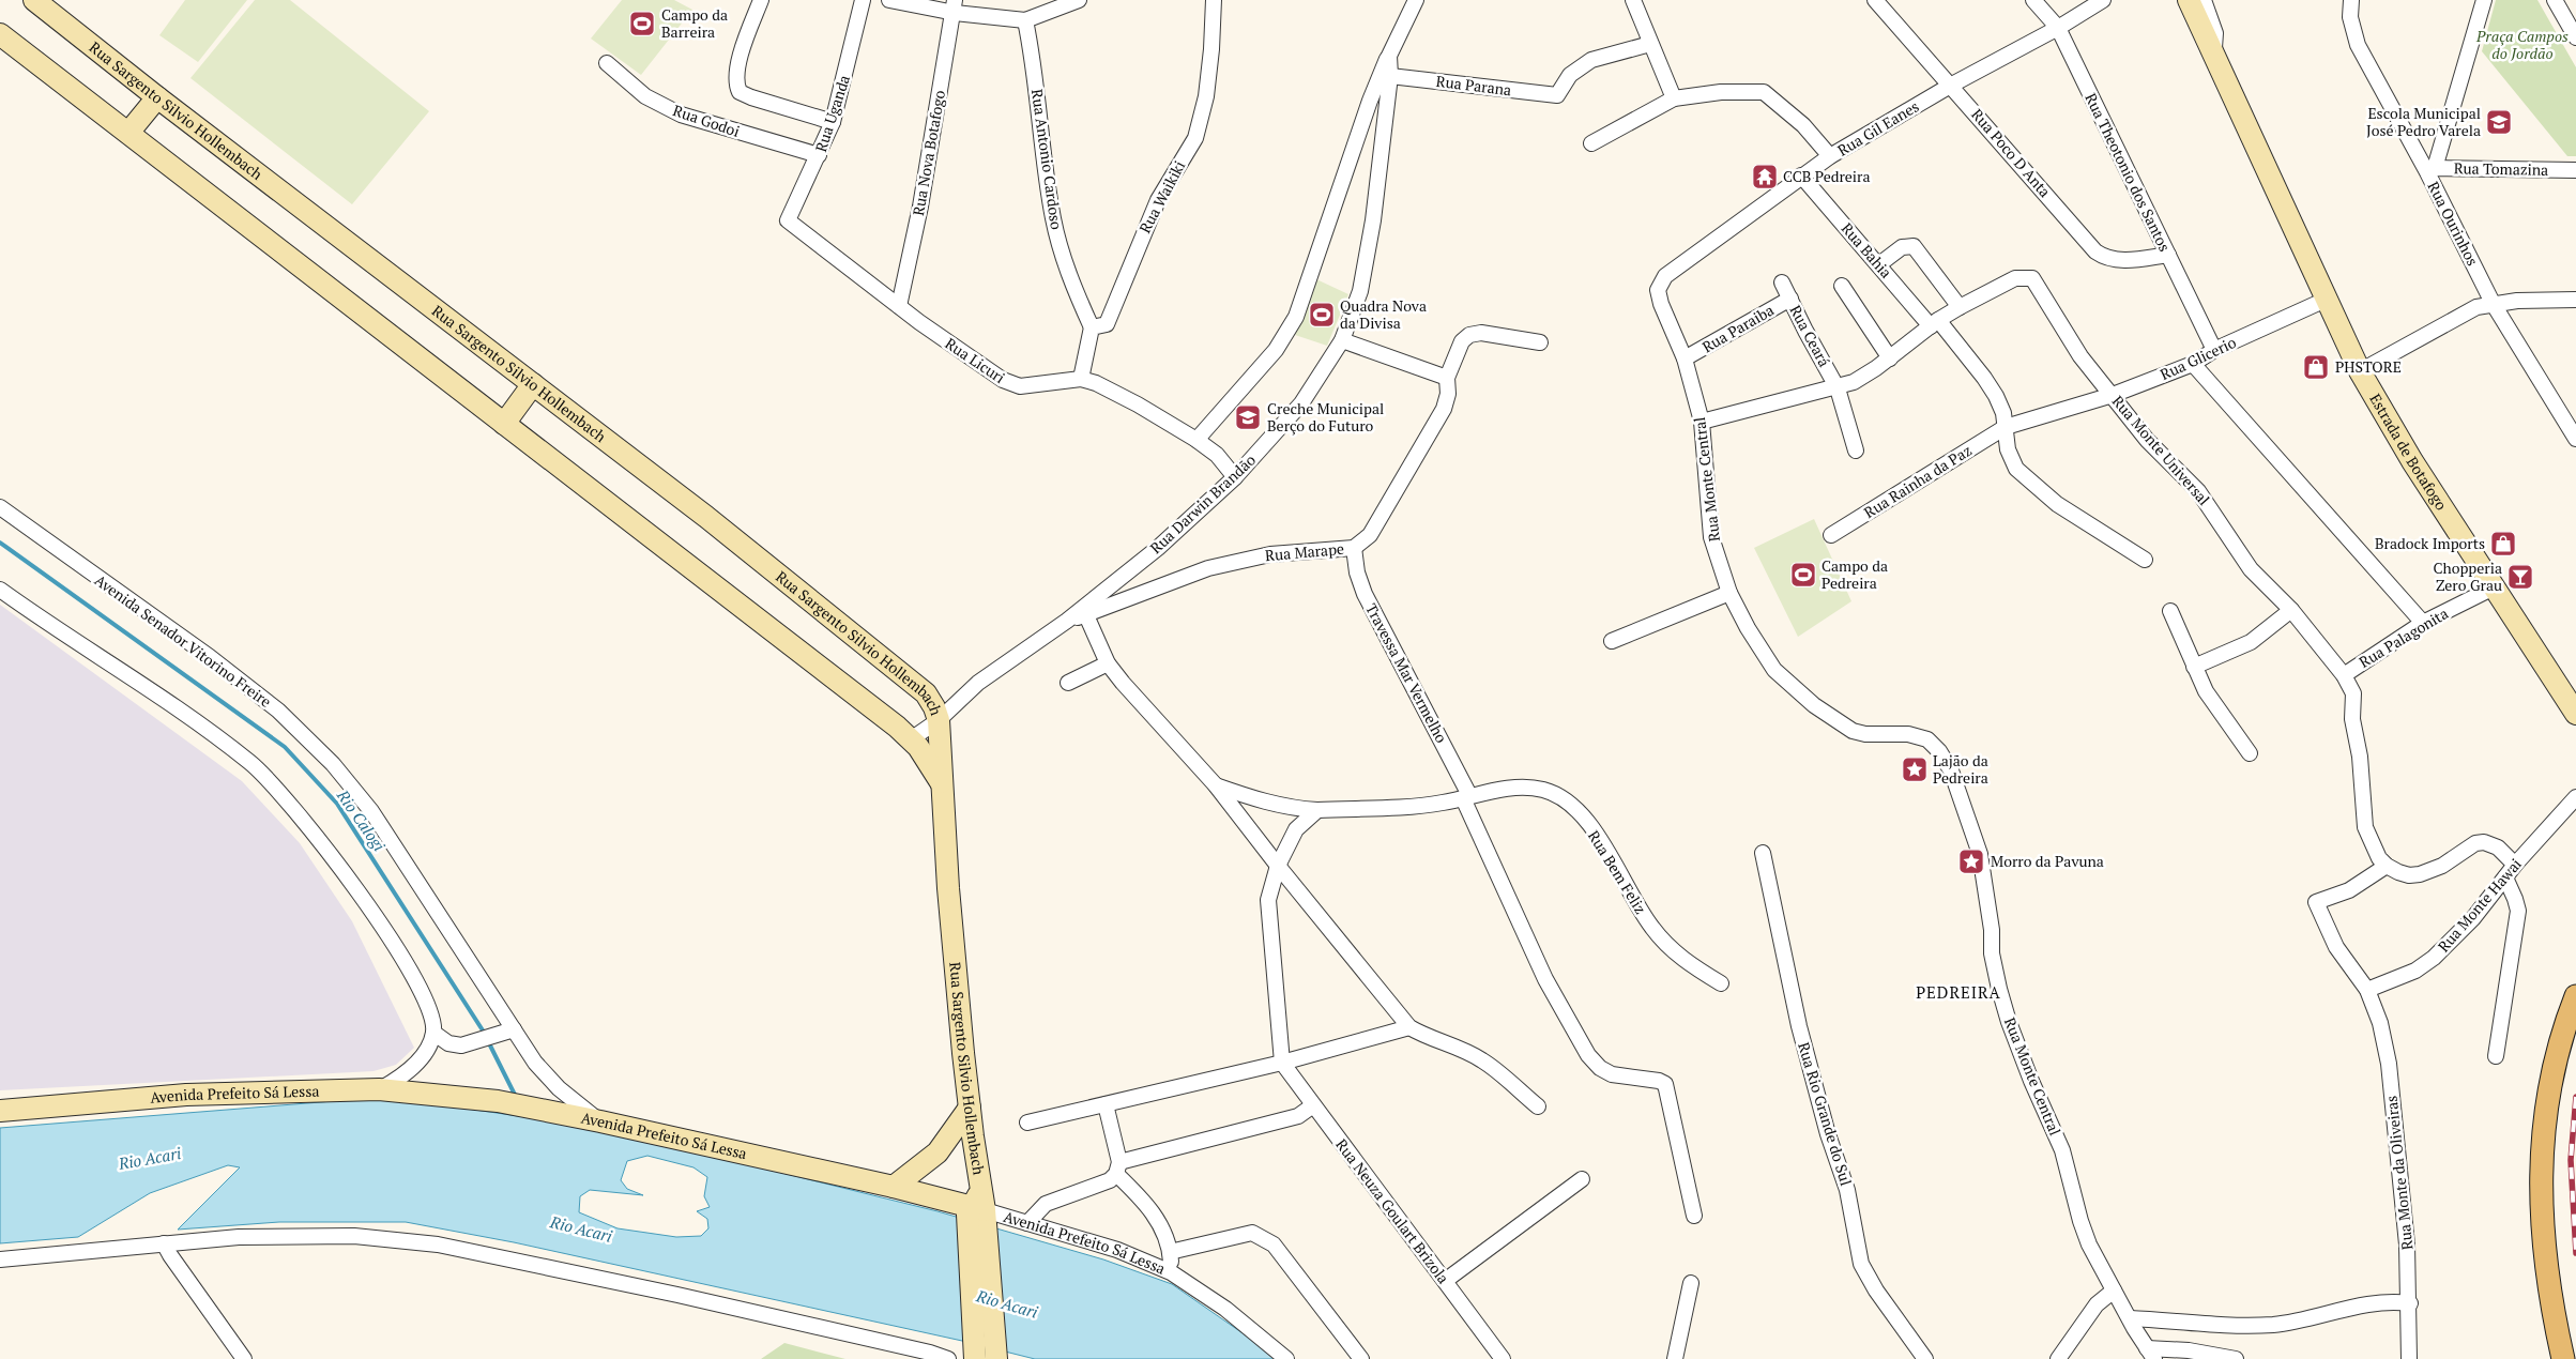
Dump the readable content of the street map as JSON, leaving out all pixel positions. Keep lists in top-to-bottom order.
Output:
{
  "streets": {
    "main road": ["Rua Sargento Silvio Hollembach", "Estrada de Botafogo", "Avenida Prefeito Sá Lessa"],
    "street": [
      "Rua Parana",
      "Rua Uganda",
      "Rua Godoi",
      "Rua Gil Eanes",
      "Rua Nova Botafogo",
      "Rua Poco D Anta",
      "Rua Antonio Cardoso",
      "Rua Tomazina",
      "Rua Theotonio dos Santos",
      "Rua Waikiki",
      "Rua Ourinhos",
      "Rua Bahia",
      "Rua Paraiba",
      "Rua Ceará",
      "Rua Glicerio",
      "Rua Licuri",
      "Rua Monte Universal",
      "Rua Monte Central",
      "Rua Rainha da Paz",
      "Rua Darwin Brandão",
      "Rua Marape",
      "Rua Palagonita",
      "Avenida Senador Vitorino Freire",
      "Travessa Mar Vermelho",
      "Rua Bem Feliz",
      "Rua Monte Hawai",
      "Rua Rio Grande do Sul",
      "Rua Monte da Oliveiras",
      "Rua Neuza Goulart Brizola"
    ]
  },
  "crossings": [
    ["Rua Parana", "Rua Darwin Brandão"],
    ["Rua Sargento Silvio Hollembach", "Rua Darwin Brandão"],
    ["Rua Sargento Silvio Hollembach", "Avenida Prefeito Sá Lessa"],
    ["Rua Uganda", "Rua Godoi"],
    ["Rua Uganda", "Rua Licuri"],
    ["Rua Gil Eanes", "Rua Poco D Anta"],
    ["Rua Gil Eanes", "Rua Theotonio dos Santos"],
    ["Rua Gil Eanes", "Rua Bahia"],
    ["Rua Gil Eanes", "Rua Monte Central"],
    ["Rua Nova Botafogo", "Rua Licuri"],
    ["Rua Poco D Anta", "Rua Theotonio dos Santos"],
    ["Rua Antonio Cardoso", "Rua Waikiki"],
    ["Rua Tomazina", "Rua Ourinhos"],
    ["Rua Theotonio dos Santos", "Rua Glicerio"],
    ["Rua Bahia", "Rua Glicerio"],
    ["Rua Bahia", "Rua Rainha da Paz"],
    ["Rua Paraiba", "Rua Ceará"],
    ["Rua Paraiba", "Rua Monte Central"],
    ["Rua Glicerio", "Rua Monte Universal"],
    ["Rua Glicerio", "Estrada de Botafogo"],
    ["Rua Glicerio", "Rua Rainha da Paz"],
    ["Rua Licuri", "Rua Darwin Brandão"],
    ["Rua Monte Universal", "Rua Palagonita"],
    ["Rua Monte Universal", "Rua Monte da Oliveiras"],
    ["Estrada de Botafogo", "Rua Palagonita"],
    ["Rua Darwin Brandão", "Rua Marape"],
    ["Rua Marape", "Travessa Mar Vermelho"],
    ["Avenida Senador Vitorino Freire", "Avenida Prefeito Sá Lessa"],
    ["Travessa Mar Vermelho", "Rua Bem Feliz"],
    ["Rua Monte Hawai", "Rua Monte da Oliveiras"]
  ],
  "districts": ["PEDREIRA"],
  "water": ["Rio Calogi", "Rio Acari"],
  "parks": ["Praça Campos do Jordão"],
  "places": {
    "sports": ["Campo da Barreira", "Quadra Nova da Divisa", "Campo da Pedreira"],
    "school or university": ["Escola Municipal José Pedro Varela", "Creche Municipal Berço do Futuro"],
    "temple": ["CCB Pedreira"],
    "shop": ["PHSTORE", "Bradock Imports"],
    "bar": ["Chopperia Zero Grau"],
    "place": ["Lajão da Pedreira", "Morro da Pavuna"]
  }
}
